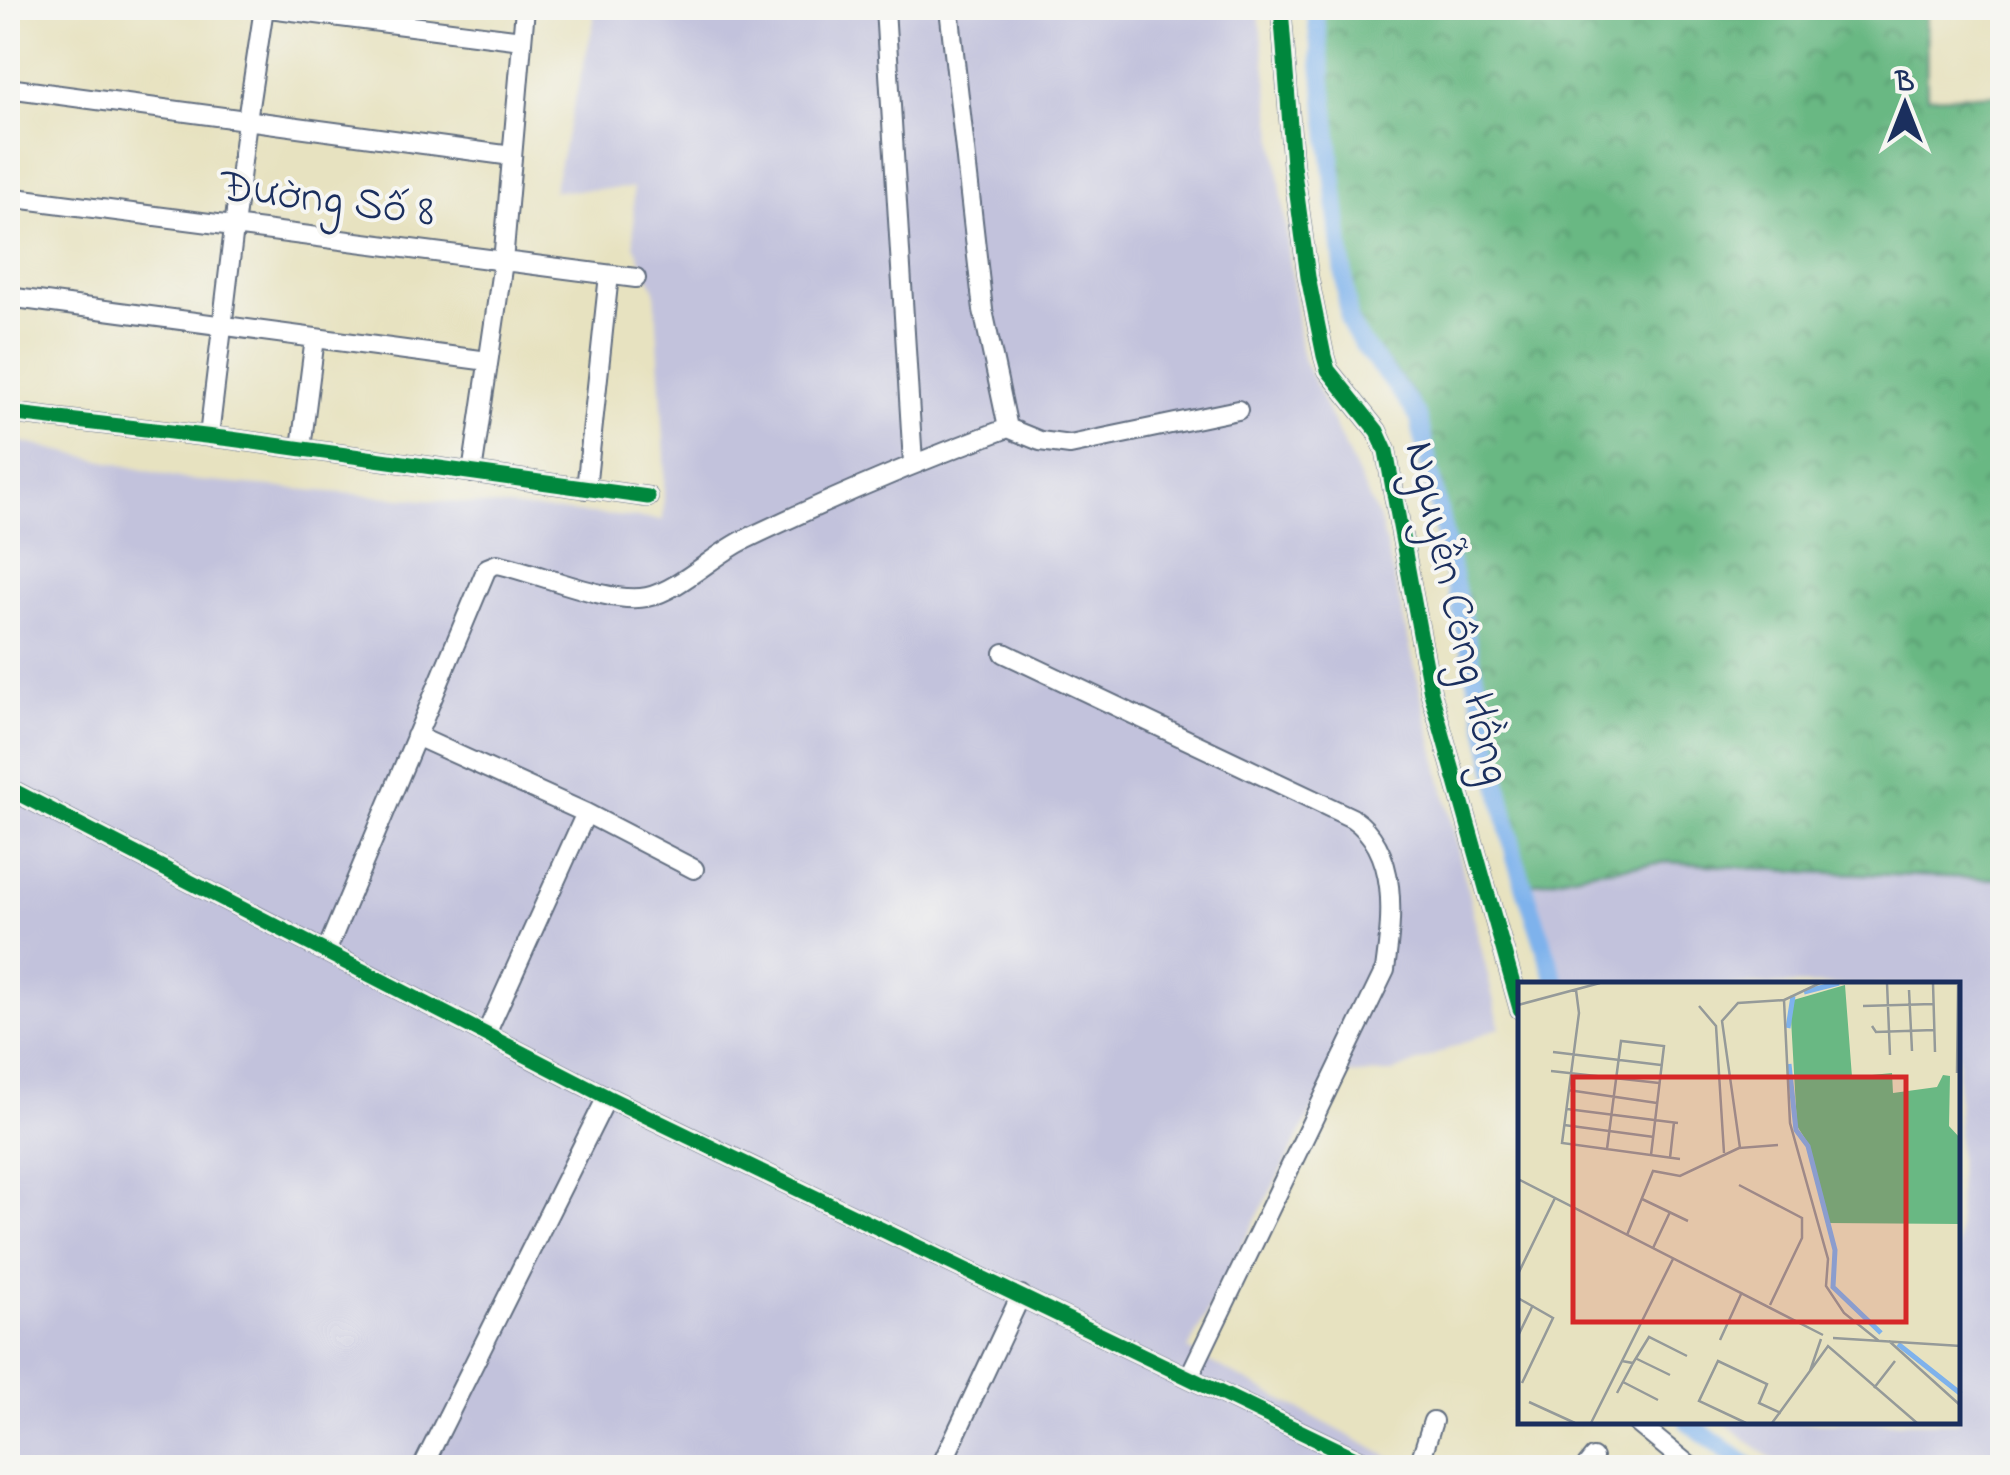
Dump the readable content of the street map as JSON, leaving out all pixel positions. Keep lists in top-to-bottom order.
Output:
{
  "streets": {
    "street": ["Đường Số 8", "Nguyễn Công Hồng"]
  },
  "north": "top"
}
